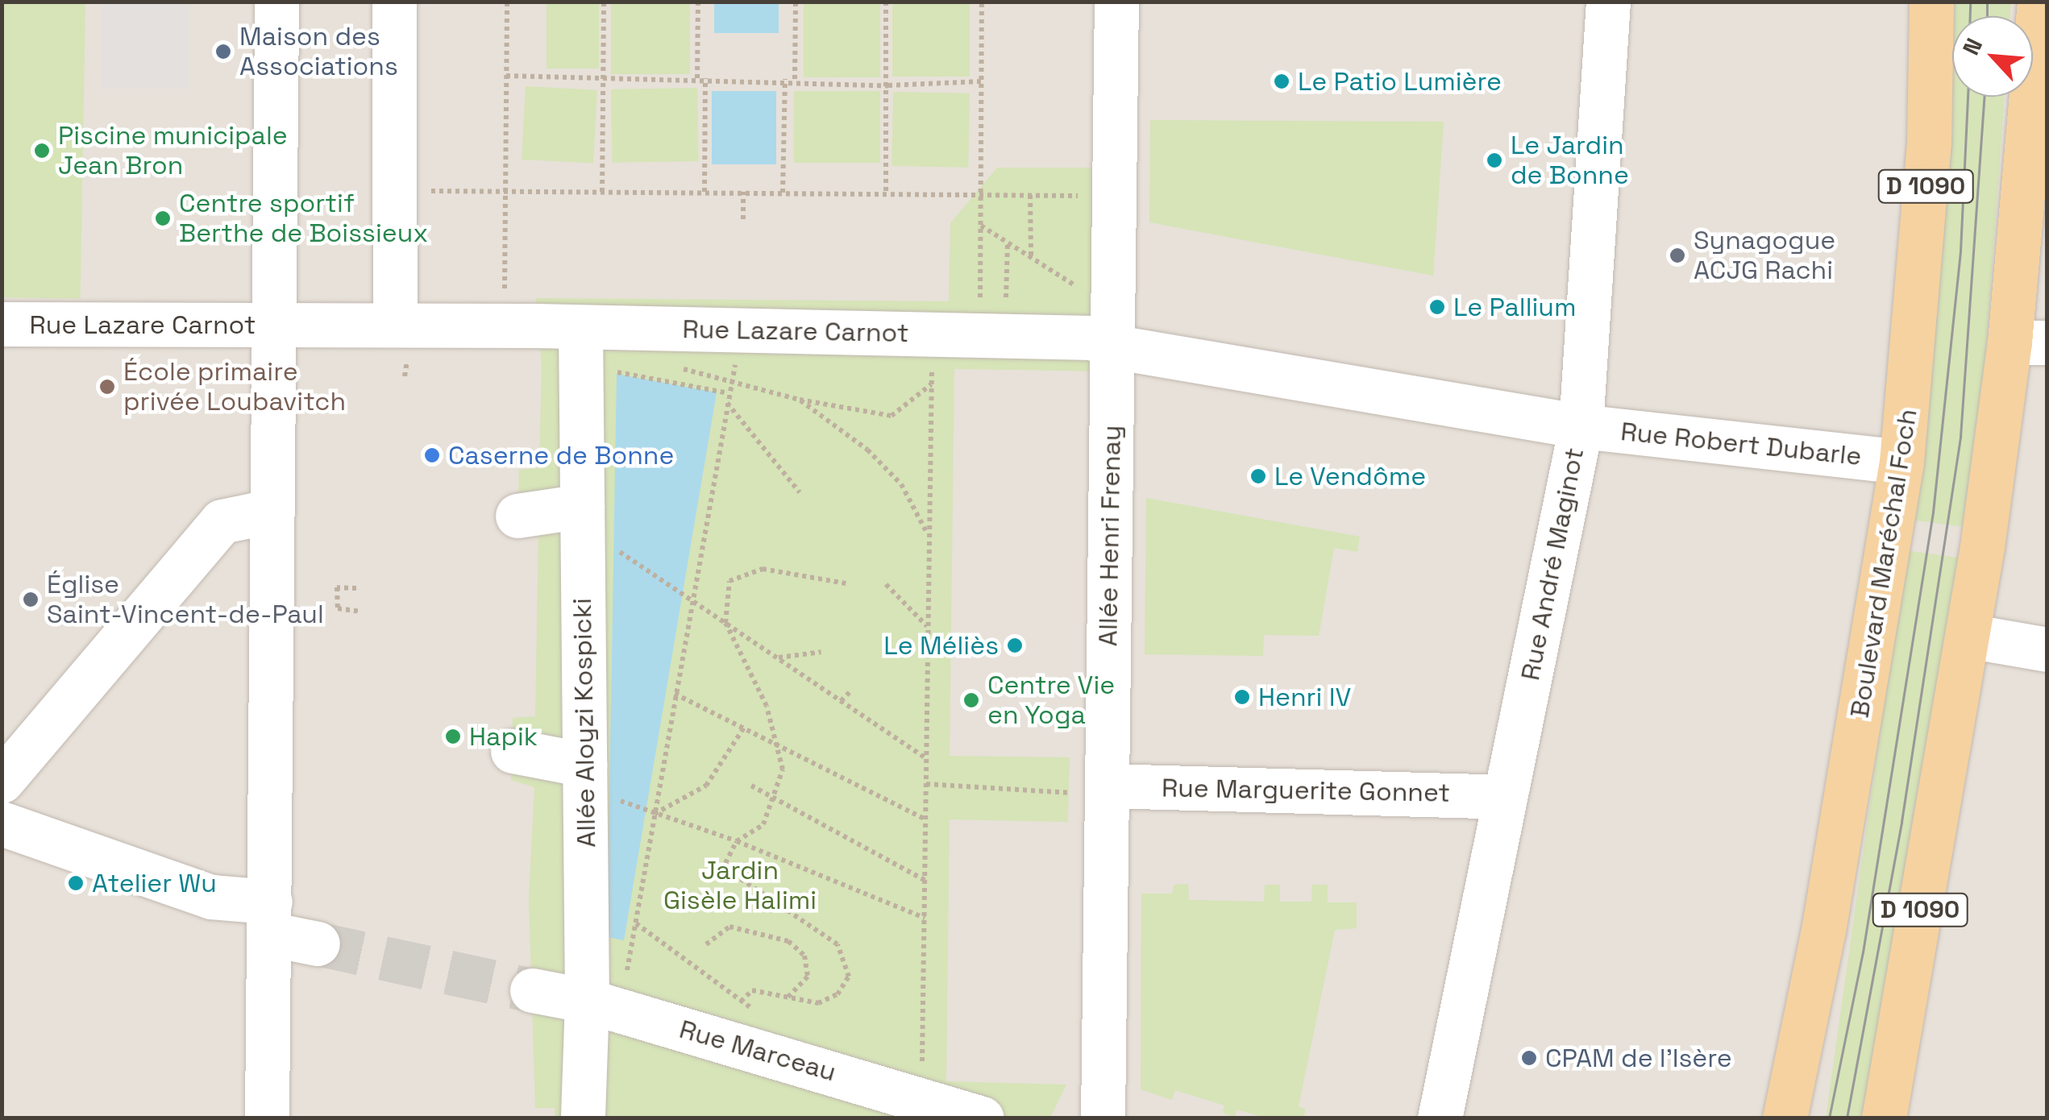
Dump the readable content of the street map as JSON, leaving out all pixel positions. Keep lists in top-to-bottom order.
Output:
{
  "streets": {
    "main road": ["D 1090", "Boulevard Maréchal Foch"],
    "street": [
      "Rue Lazare Carnot",
      "Rue Robert Dubarle",
      "Allée Henri Frenay",
      "Rue André Maginot",
      "Allée Aloyzi Kospicki",
      "Rue Marguerite Gonnet",
      "Rue Marceau"
    ]
  },
  "crossings": [
    ["Rue Lazare Carnot", "Rue Robert Dubarle"],
    ["Rue Lazare Carnot", "Allée Henri Frenay"],
    ["Rue Lazare Carnot", "Rue André Maginot"],
    ["Rue Lazare Carnot", "Allée Aloyzi Kospicki"],
    ["Rue Robert Dubarle", "Boulevard Maréchal Foch"],
    ["Rue Robert Dubarle", "Rue André Maginot"],
    ["Allée Henri Frenay", "Rue Marguerite Gonnet"],
    ["Rue André Maginot", "Rue Marguerite Gonnet"],
    ["Allée Aloyzi Kospicki", "Rue Marceau"]
  ],
  "parks": ["Jardin Gisèle Halimi"],
  "places": [
    "Maison des Associations",
    "Le Patio Lumière",
    "Piscine municipale Jean Bron",
    "Le Jardin de Bonne",
    "Centre sportif Berthe de Boissieux",
    "Synagogue ACJG Rachi",
    "Le Pallium",
    "École primaire privée Loubavitch",
    "Caserne de Bonne",
    "Le Vendôme",
    "Église Saint-Vincent-de-Paul",
    "Le Méliès",
    "Henri IV",
    "Centre Vie en Yoga",
    "Hapik",
    "Atelier Wu",
    "CPAM de l'Isère"
  ],
  "north": "top left"
}
